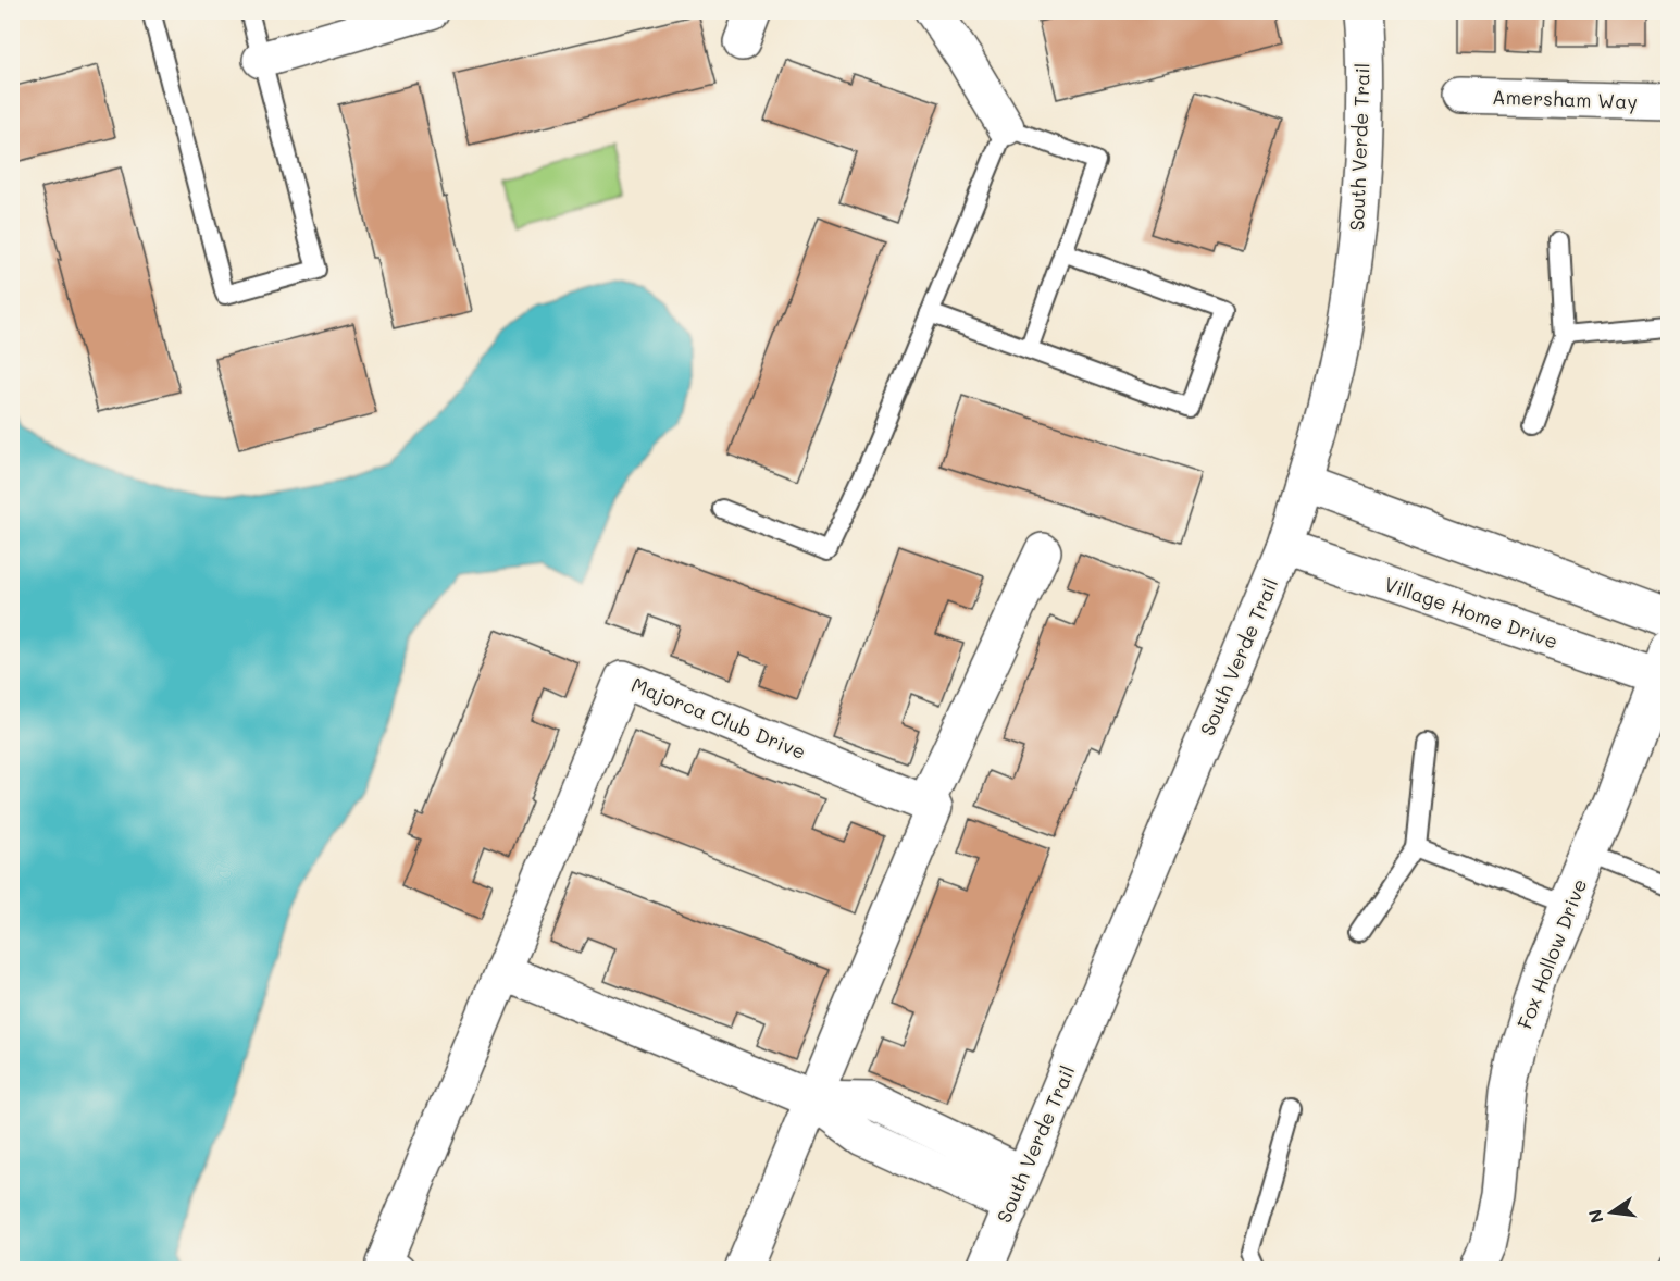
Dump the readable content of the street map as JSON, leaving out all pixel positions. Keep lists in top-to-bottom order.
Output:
{
  "streets": {
    "street": [
      "Amersham Way",
      "South Verde Trail",
      "Village Home Drive",
      "Majorca Club Drive",
      "Fox Hollow Drive"
    ]
  },
  "crossings": [
    ["South Verde Trail", "Village Home Drive"],
    ["Village Home Drive", "Fox Hollow Drive"]
  ],
  "north": "left"
}
